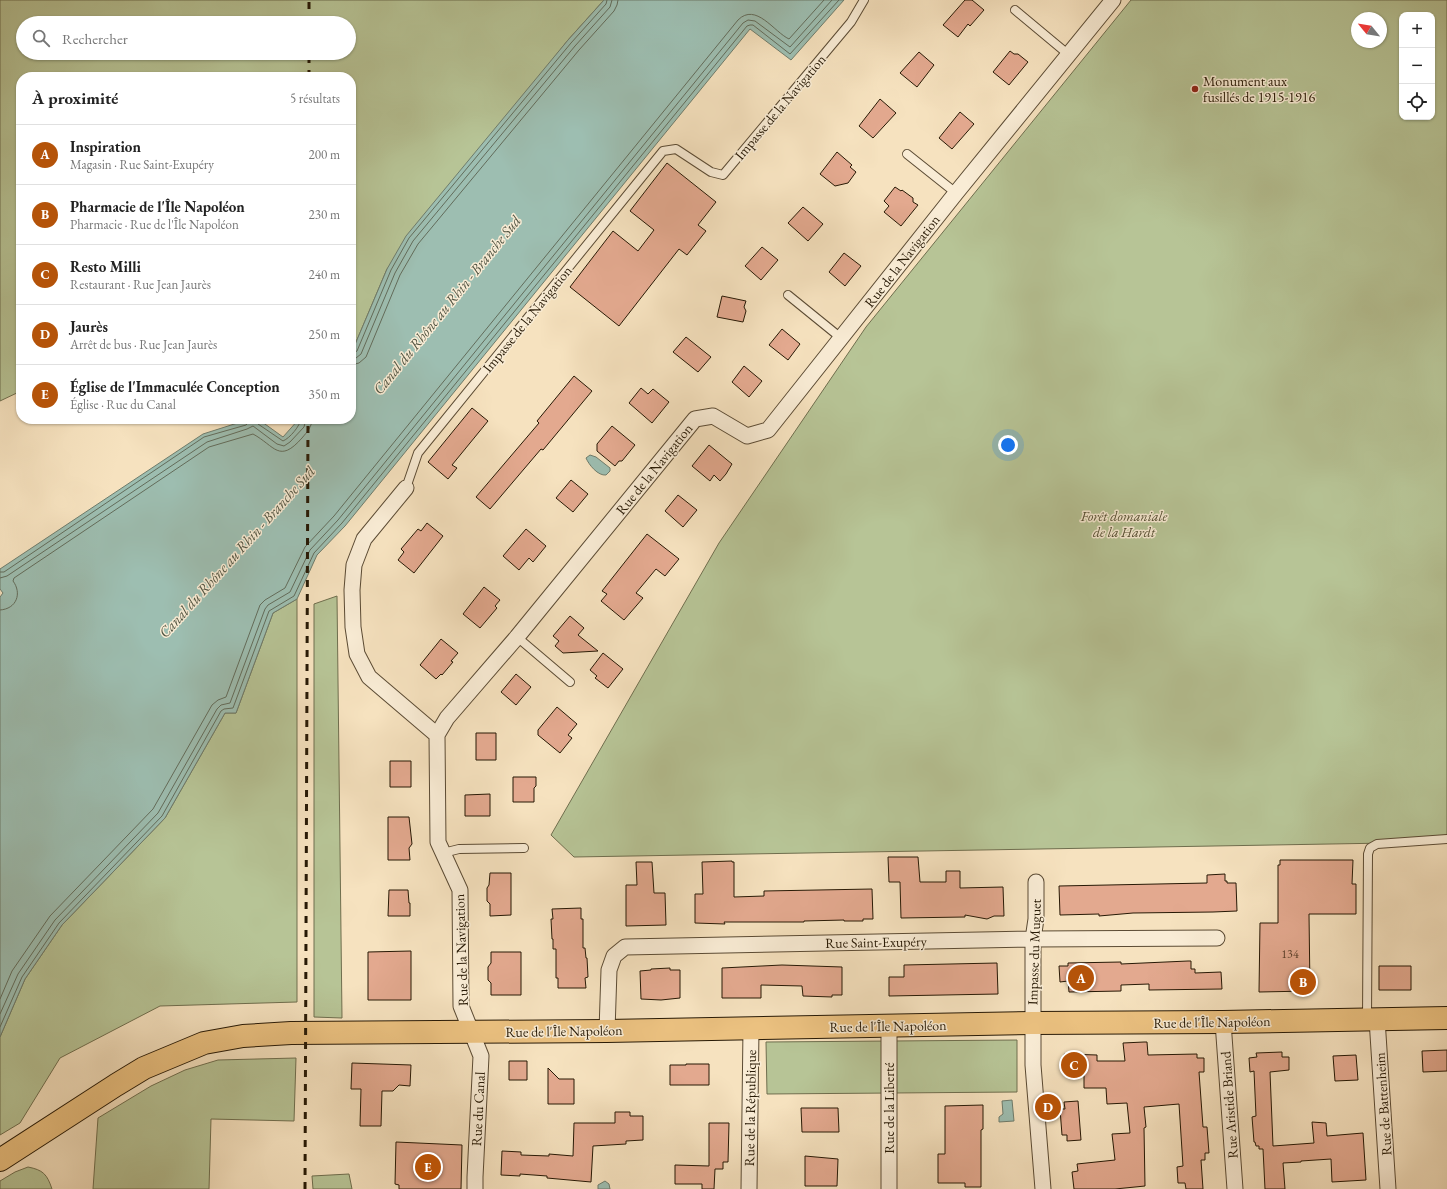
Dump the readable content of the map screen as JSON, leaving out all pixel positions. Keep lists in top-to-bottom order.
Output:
{
  "streets": {
    "main road": ["Rue de l'Île Napoléon"],
    "street": [
      "Impasse de la Navigation",
      "Rue de la Navigation",
      "Rue Saint-Exupéry",
      "Impasse du Muguet",
      "Rue de Battenheim",
      "Rue Aristide Briand",
      "Rue de la République",
      "Rue de la Liberté",
      "Rue du Canal"
    ]
  },
  "crossings": [
    ["Impasse de la Navigation", "Rue de la Navigation"],
    ["Rue de la Navigation", "Rue de l'Île Napoléon"],
    ["Rue de la Navigation", "Rue du Canal"],
    ["Rue Saint-Exupéry", "Impasse du Muguet"],
    ["Rue Saint-Exupéry", "Rue de l'Île Napoléon"],
    ["Impasse du Muguet", "Rue de l'Île Napoléon"],
    ["Rue de l'Île Napoléon", "Rue de Battenheim"],
    ["Rue de l'Île Napoléon", "Rue Aristide Briand"],
    ["Rue de l'Île Napoléon", "Rue de la République"],
    ["Rue de l'Île Napoléon", "Rue de la Liberté"],
    ["Rue de l'Île Napoléon", "Rue du Canal"]
  ],
  "water": ["Canal du Rhône au Rhin - Branche Sud"],
  "parks": ["Forêt domaniale de la Hardt"],
  "places": ["Monument aux fusillés de 1915-1916"],
  "house_numbers": ["134"],
  "north": "top left",
  "page": {
    "map_buttons": ["+", "−"],
    "search": "Rechercher",
    "heading": ["À proximité", "5 résultats"],
    "list": [
      {
        "mark": "A",
        "name": "Inspiration",
        "note": "Magasin · Rue Saint-Exupéry",
        "value": "200 m"
      },
      {
        "mark": "B",
        "name": "Pharmacie de l'Île Napoléon",
        "note": "Pharmacie · Rue de l'Île Napoléon",
        "value": "230 m"
      },
      {
        "mark": "C",
        "name": "Resto Milli",
        "note": "Restaurant · Rue Jean Jaurès",
        "value": "240 m"
      },
      {
        "mark": "D",
        "name": "Jaurès",
        "note": "Arrêt de bus · Rue Jean Jaurès",
        "value": "250 m"
      },
      {
        "mark": "E",
        "name": "Église de l'Immaculée Conception",
        "note": "Église · Rue du Canal",
        "value": "350 m"
      }
    ],
    "pins": [
      "A",
      "B",
      "C",
      "D",
      "E"
    ]
  }
}
